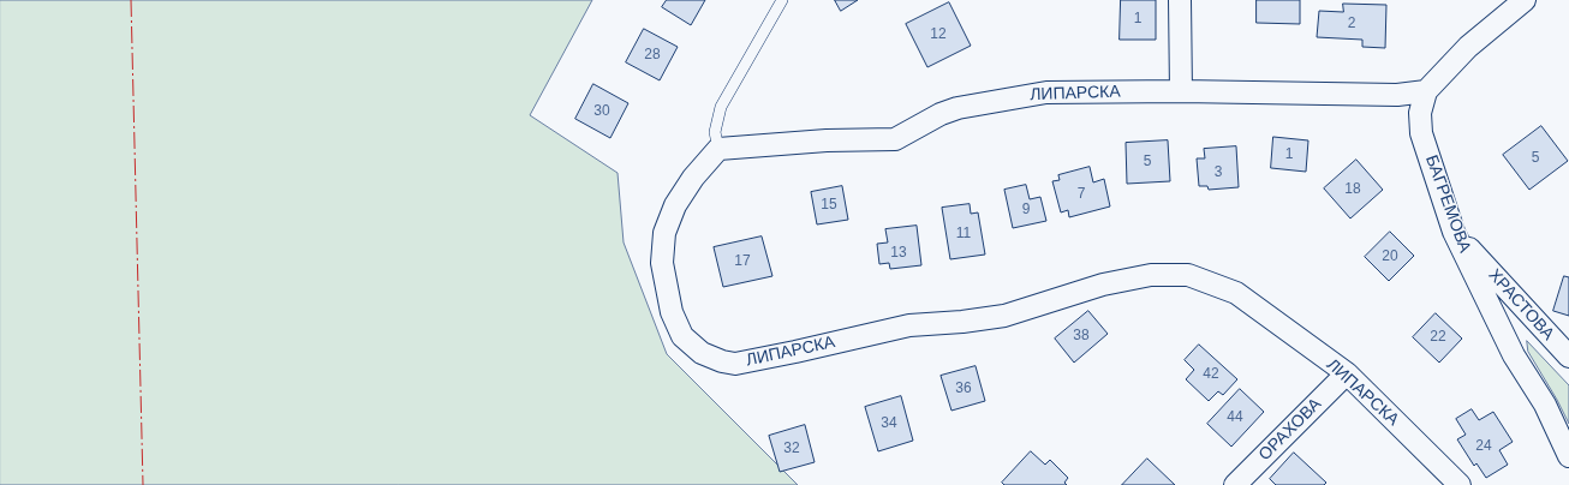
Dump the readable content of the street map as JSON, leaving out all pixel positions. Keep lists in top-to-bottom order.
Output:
{
  "streets": {
    "street": [
      "ЛИПАРСКА",
      "БАГРЕМОВА",
      "ХРАСТОВА",
      "ОРАХОВА"
    ]
  },
  "crossings": [
    ["ЛИПАРСКА", "БАГРЕМОВА"],
    ["ЛИПАРСКА", "ОРАХОВА"],
    ["БАГРЕМОВА", "ХРАСТОВА"]
  ],
  "house_numbers": [
    "1",
    "2",
    "12",
    "28",
    "30",
    "1",
    "5",
    "5",
    "3",
    "18",
    "7",
    "15",
    "9",
    "11",
    "13",
    "20",
    "17",
    "38",
    "22",
    "42",
    "36",
    "44",
    "34",
    "24",
    "32"
  ]
}
